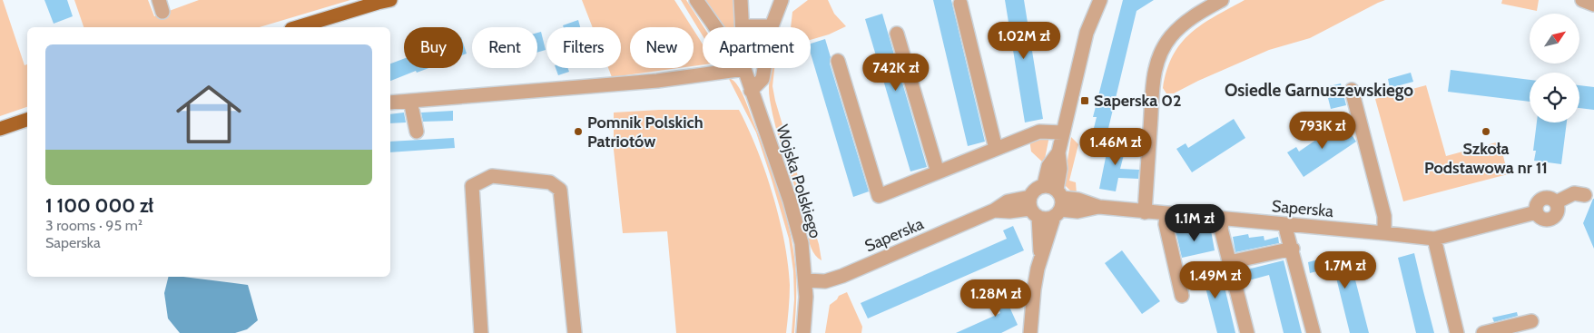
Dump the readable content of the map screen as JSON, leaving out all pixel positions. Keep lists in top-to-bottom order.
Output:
{
  "streets": {
    "street": ["Wojska Polskiego", "Saperska"]
  },
  "crossings": [
    ["Wojska Polskiego", "Saperska"]
  ],
  "districts": ["Osiedle Garnuszewskiego"],
  "places": {
    "transit": ["Saperska 02"],
    "other": ["Pomnik Polskich Patriotów", "Szkoła Podstawowa nr 11"]
  },
  "north": "top right",
  "page": {
    "price": [
      "1.02M zł",
      "742K zł",
      "793K zł",
      "1.46M zł",
      "1.1M zł",
      "1.7M zł",
      "1.49M zł",
      "1.28M zł"
    ],
    "chip": [
      "Buy",
      "Rent",
      "Filters",
      "New",
      "Apartment"
    ],
    "list": [
      {
        "name": "1 100 000 zł",
        "note": "3 rooms · 95 m² · Saperska"
      }
    ]
  }
}
